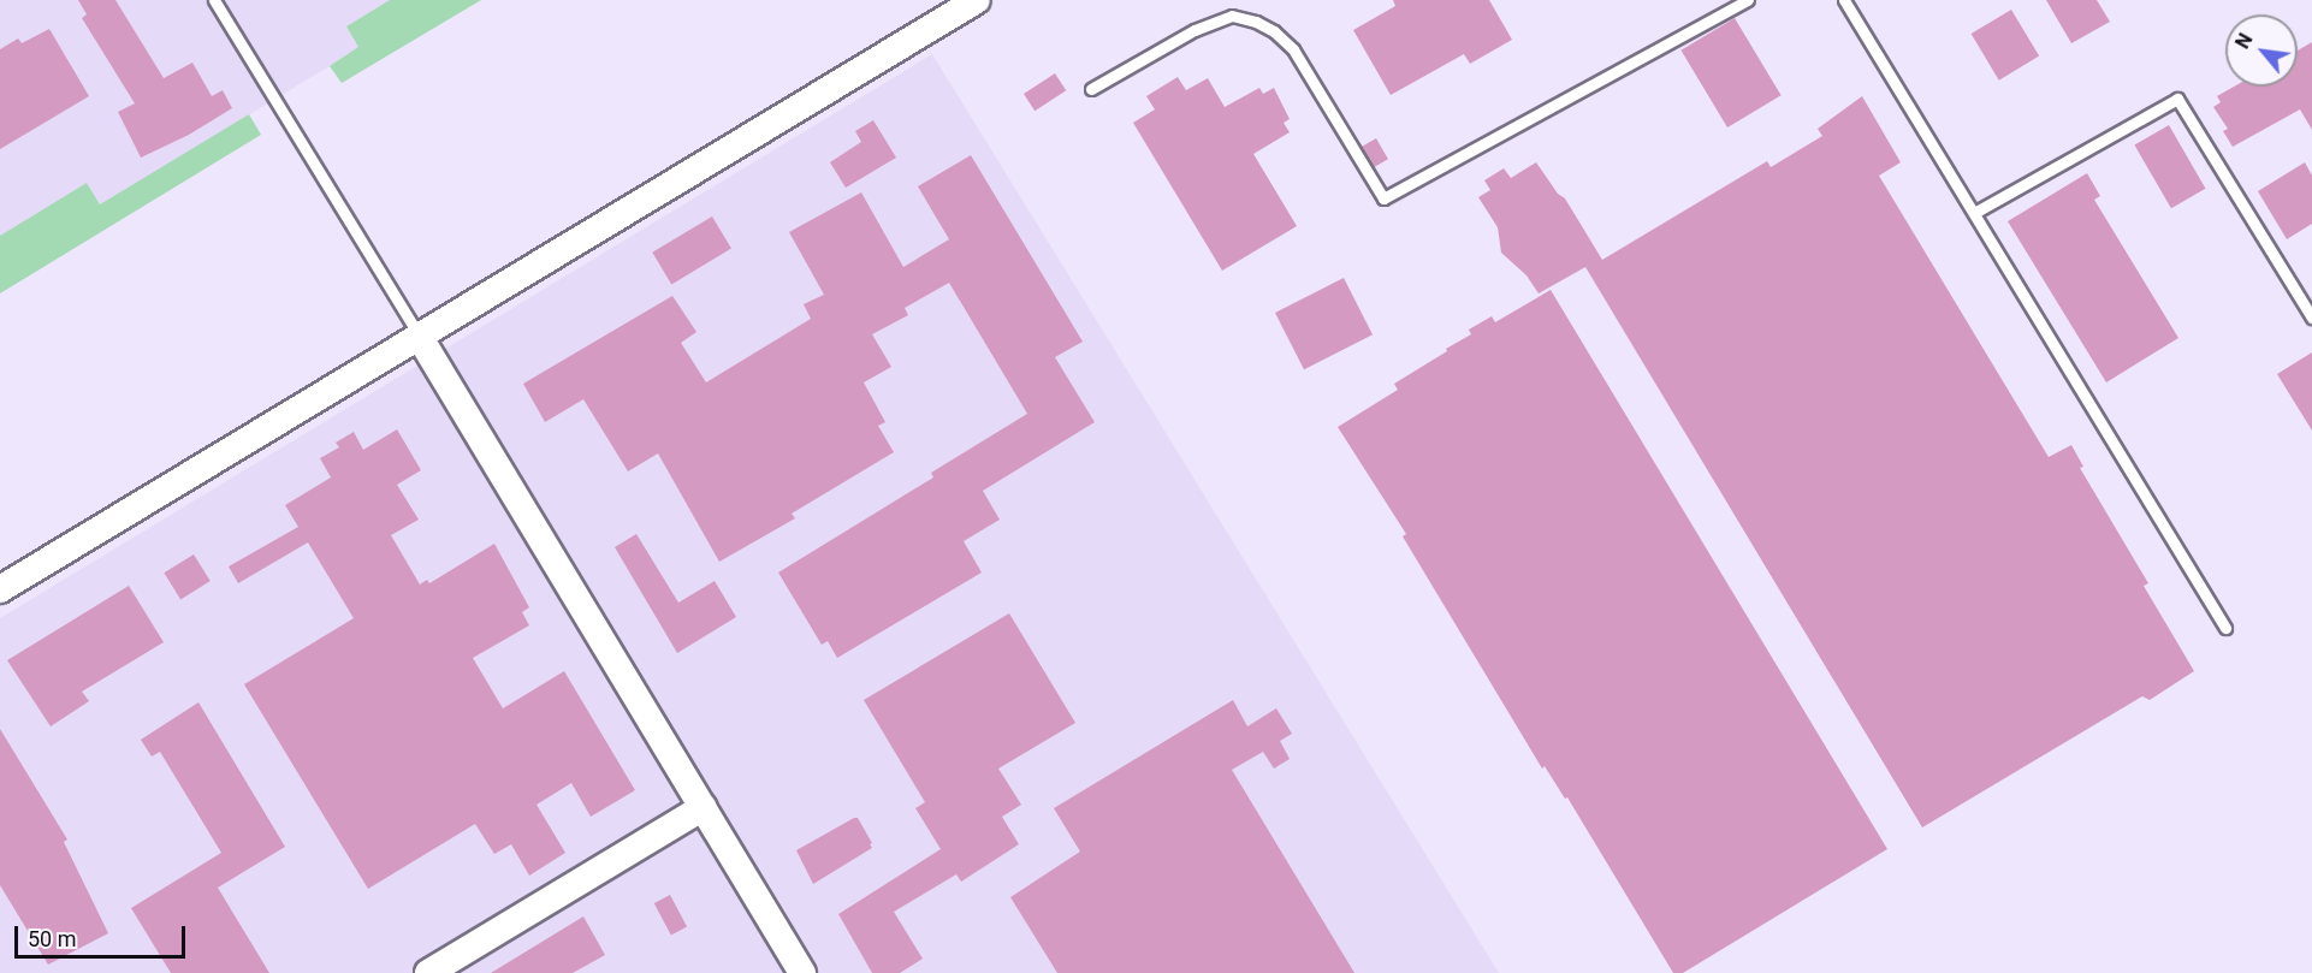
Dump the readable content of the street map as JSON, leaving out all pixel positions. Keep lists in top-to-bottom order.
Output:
{
  "scale_bar": "50 m",
  "north": "top left"
}
